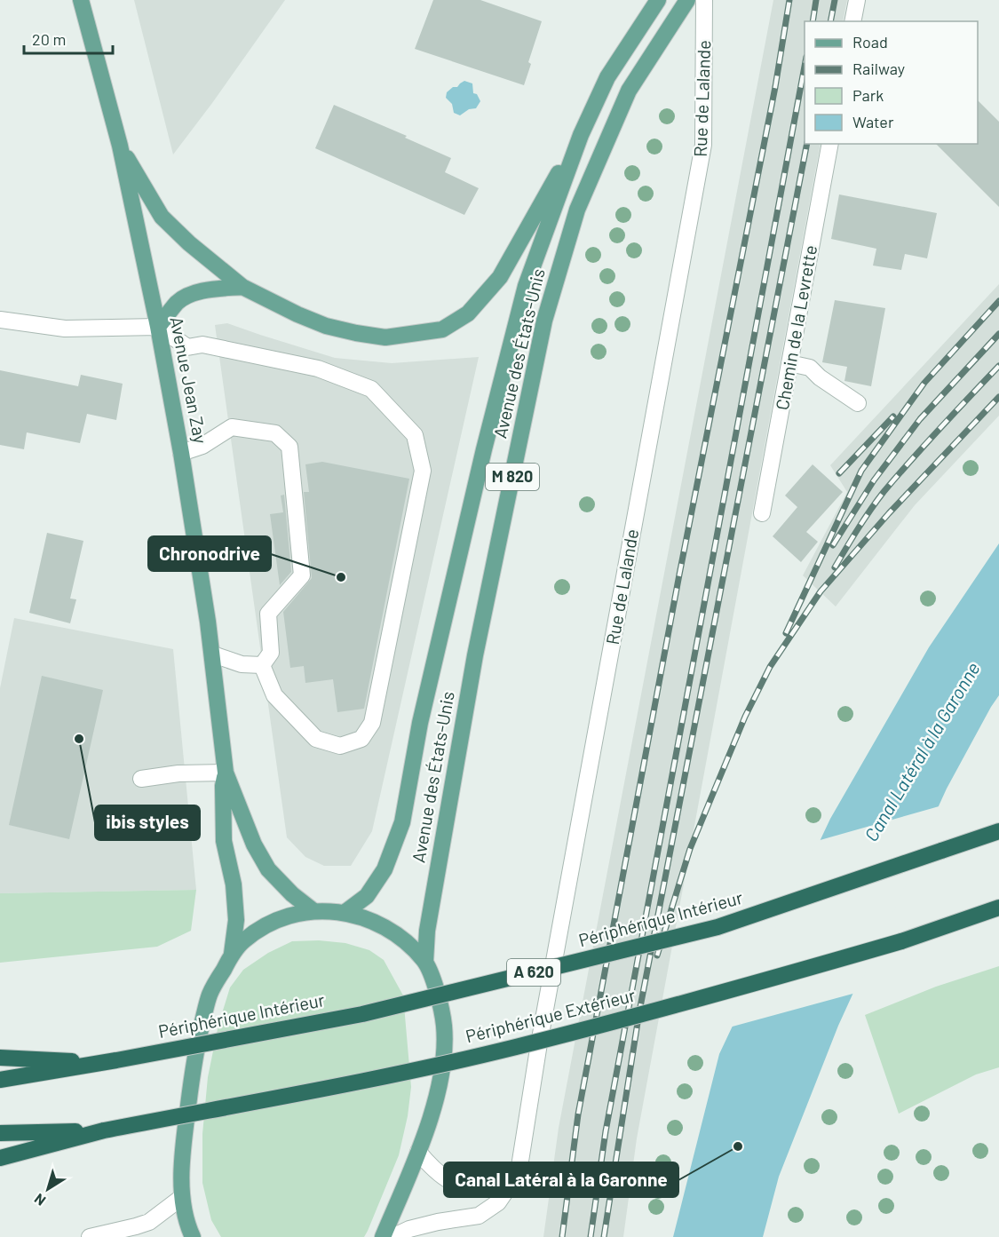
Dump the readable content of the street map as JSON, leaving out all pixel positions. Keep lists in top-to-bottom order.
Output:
{
  "streets": {
    "highway": ["Périphérique Intérieur", "A 620", "Périphérique Extérieur"],
    "main road": ["Avenue des États-Unis", "Avenue Jean Zay", "M 820"],
    "street": ["Rue de Lalande", "Chemin de la Levrette"]
  },
  "water": ["Canal Latéral à la Garonne"],
  "places": ["Chronodrive", "ibis styles", "Canal Latéral à la Garonne"],
  "legend": [
    "Road",
    "Railway",
    "Park",
    "Water"
  ],
  "scale_bar": "20 m",
  "north": "bottom left"
}
